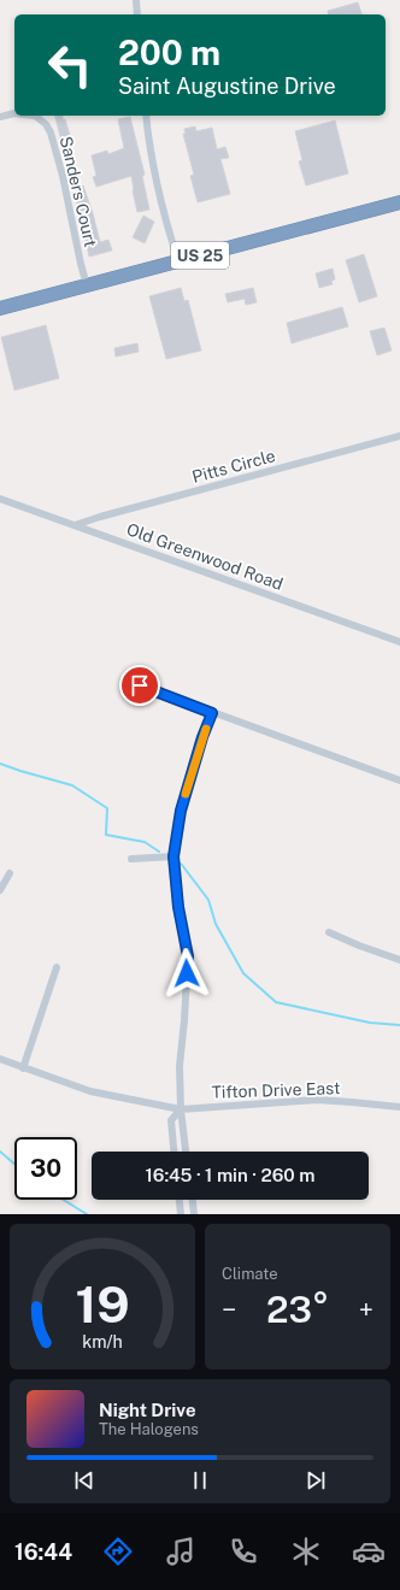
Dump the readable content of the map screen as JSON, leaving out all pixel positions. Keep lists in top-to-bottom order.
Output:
{
  "streets": {
    "highway": ["US 25"],
    "street": [
      "Sanders Court",
      "Pitts Circle",
      "Old Greenwood Road",
      "Tifton Drive East"
    ]
  },
  "crossings": [
    ["Sanders Court", "US 25"],
    ["Pitts Circle", "Old Greenwood Road"]
  ],
  "page": {
    "turn": ["200 m", "Saint Augustine Drive"],
    "limit": "30",
    "trip": "16:45 · 1 min · 260 m",
    "tile": "Climate",
    "heat": ["−", "23°", "+"],
    "song": ["Night Drive", "The Halogens"],
    "tabs": "16:44",
    "gauge": ["19", "km/h"]
  }
}
